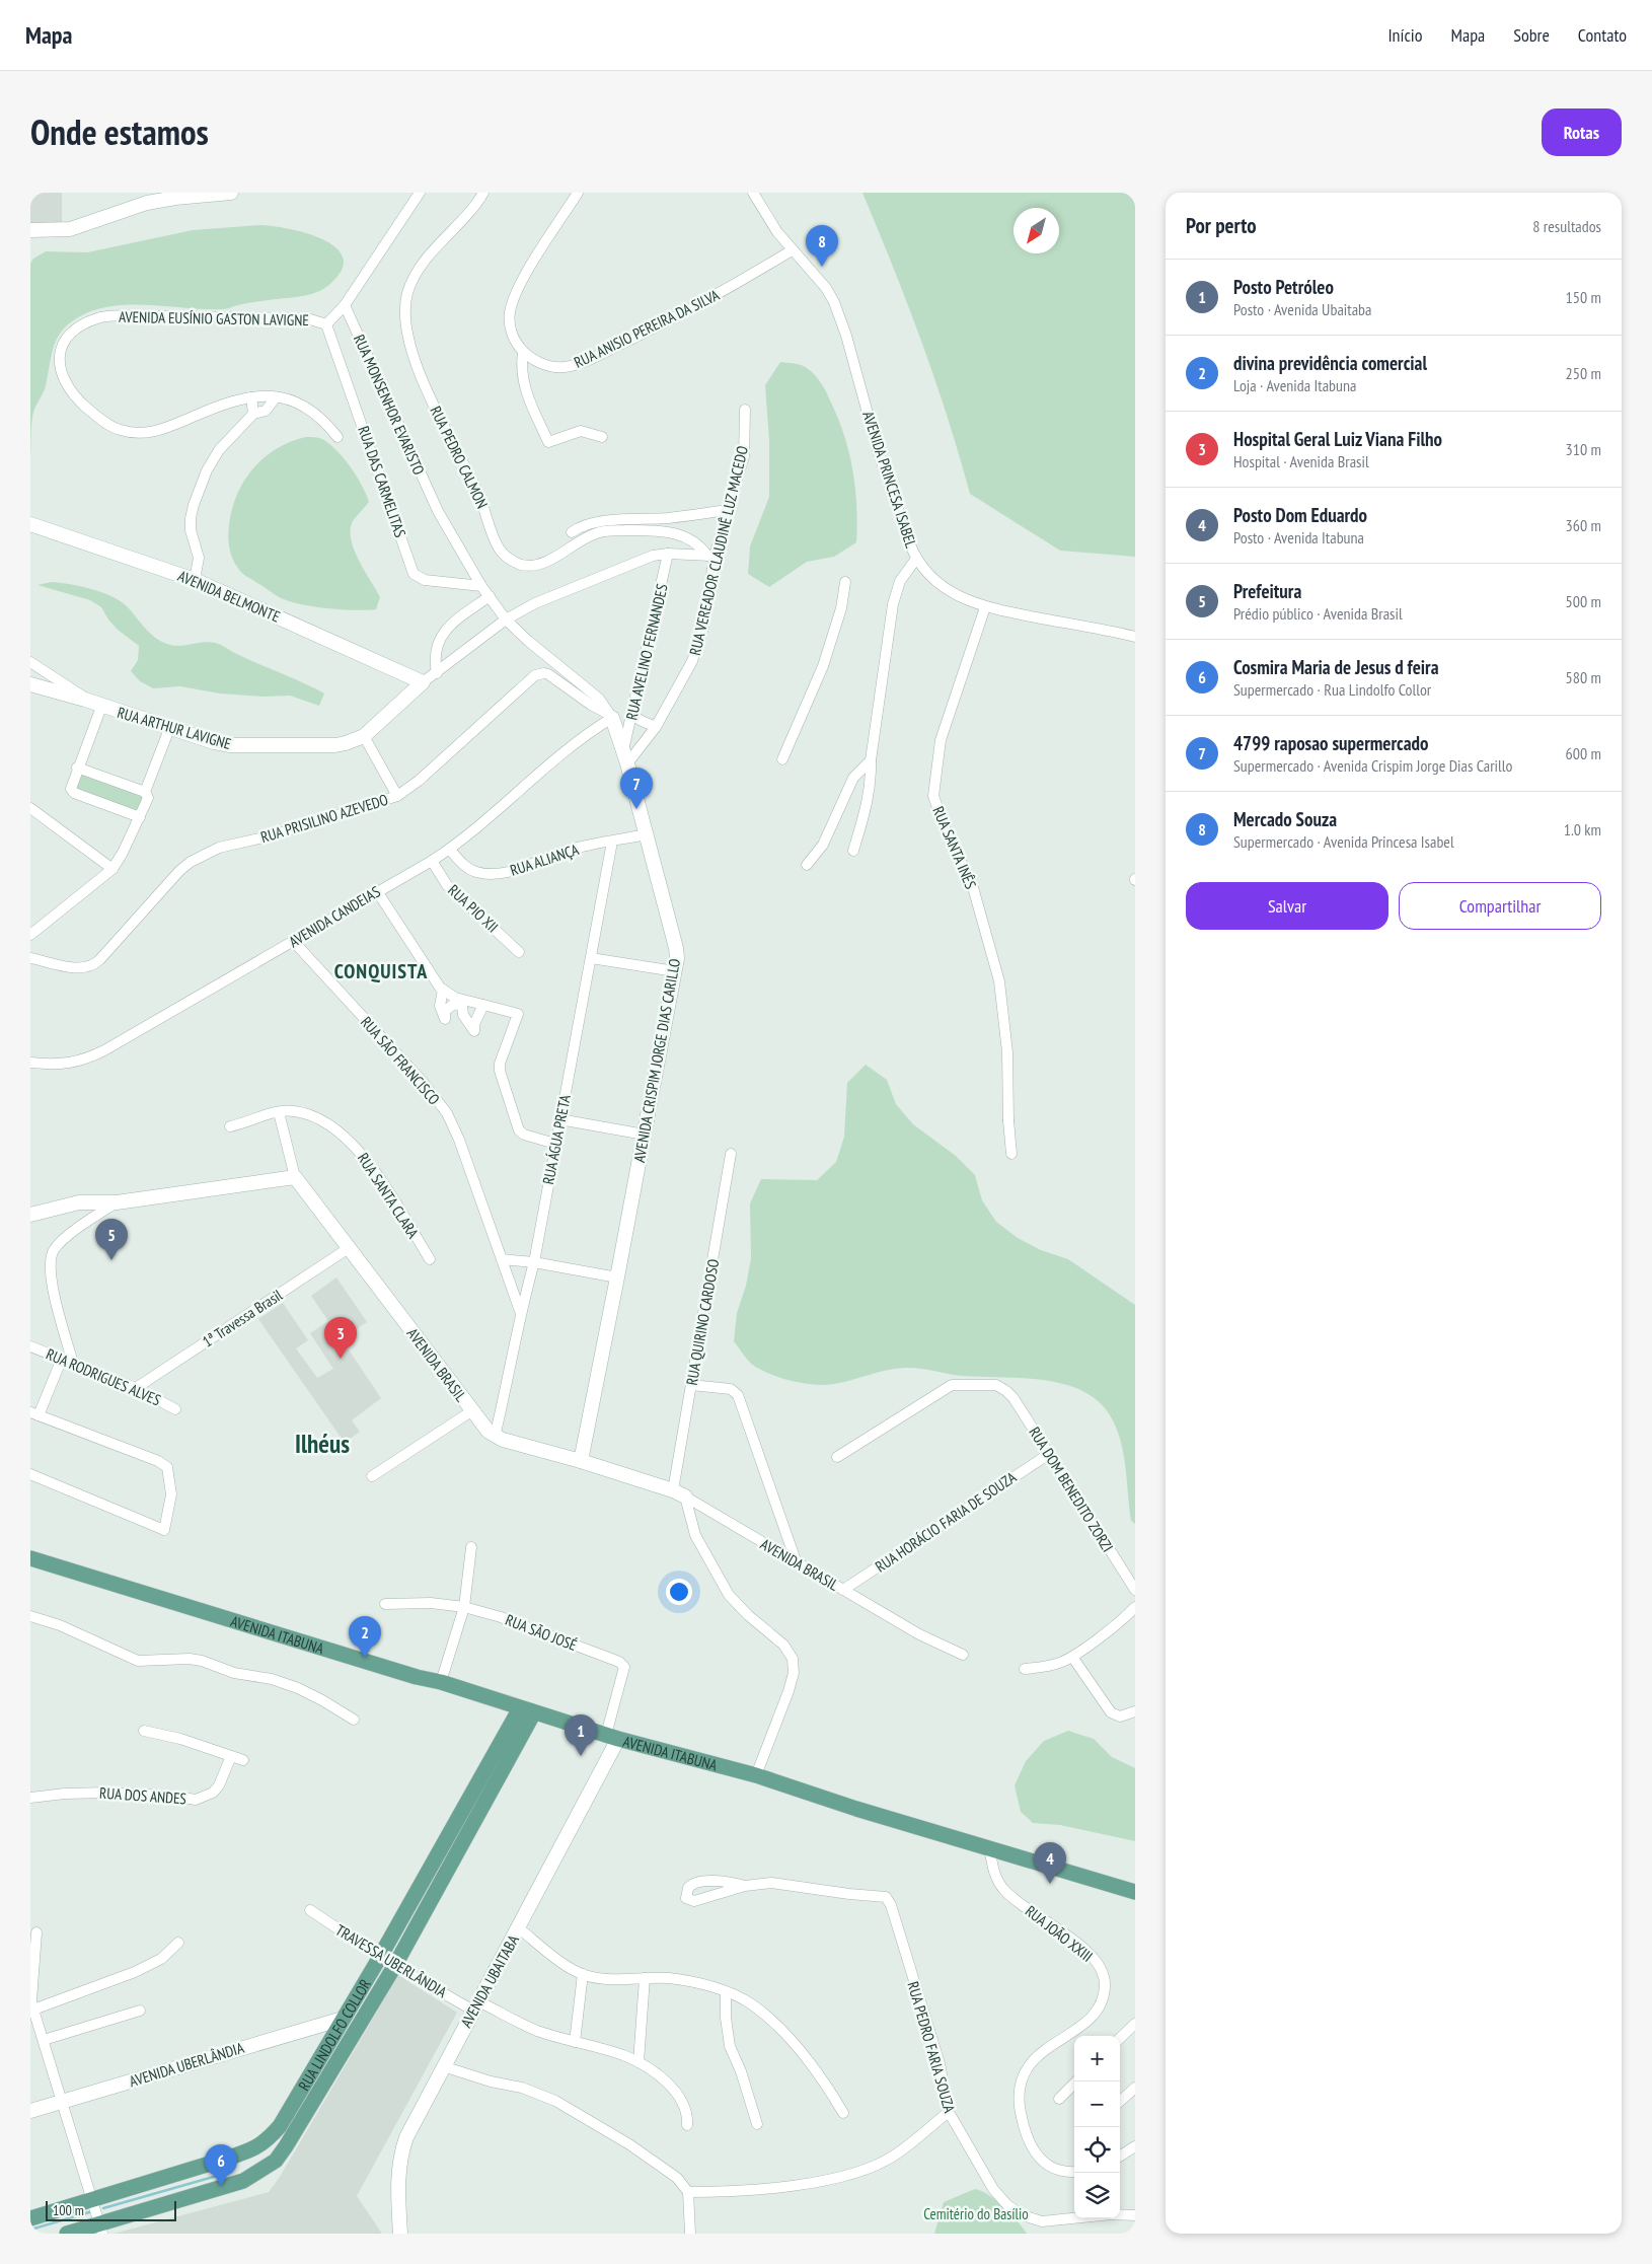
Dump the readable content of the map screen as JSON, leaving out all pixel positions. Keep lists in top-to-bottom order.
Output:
{
  "streets": {
    "main road": ["AVENIDA ITABUNA", "RUA LINDOLFO COLLOR"],
    "street": [
      "AVENIDA EUSÍNIO GASTON LAVIGNE",
      "RUA ANISIO PEREIRA DA SILVA",
      "RUA MONSENHOR EVARISTO",
      "RUA PEDRO CALMON",
      "AVENIDA PRINCESA ISABEL",
      "RUA DAS CARMELITAS",
      "RUA VEREADOR CLAUDINÊ LUZ MACEDO",
      "AVENIDA BELMONTE",
      "RUA AVELINO FERNANDES",
      "RUA ARTHUR LAVIGNE",
      "RUA PRISILINO AZEVEDO",
      "RUA SANTA INÊS",
      "RUA ALIANÇA",
      "RUA PIO XII",
      "AVENIDA CANDEIAS",
      "RUA SÃO FRANCISCO",
      "AVENIDA CRISPIM JORGE DIAS CARILLO",
      "RUA ÁGUA PRETA",
      "RUA SANTA CLARA",
      "1ª Travessa Brasil",
      "RUA QUIRINO CARDOSO",
      "AVENIDA BRASIL",
      "RUA RODRIGUES ALVES",
      "RUA DOM BENEDITO ZORZI",
      "RUA HORÁCIO FARIA DE SOUZA",
      "RUA SÃO JOSÉ",
      "RUA DOS ANDES",
      "RUA JOÃO XXIII",
      "TRAVESSA UBERLÂNDIA",
      "AVENIDA UBAITABA",
      "RUA PEDRO FARIA SOUZA",
      "AVENIDA UBERLÂNDIA"
    ]
  },
  "crossings": [
    ["AVENIDA EUSÍNIO GASTON LAVIGNE", "RUA MONSENHOR EVARISTO"],
    ["AVENIDA EUSÍNIO GASTON LAVIGNE", "RUA DAS CARMELITAS"],
    ["RUA ANISIO PEREIRA DA SILVA", "AVENIDA PRINCESA ISABEL"],
    ["RUA MONSENHOR EVARISTO", "RUA DAS CARMELITAS"],
    ["RUA MONSENHOR EVARISTO", "AVENIDA CRISPIM JORGE DIAS CARILLO"],
    ["RUA PEDRO CALMON", "RUA VEREADOR CLAUDINÊ LUZ MACEDO"],
    ["AVENIDA PRINCESA ISABEL", "RUA SANTA INÊS"],
    ["RUA VEREADOR CLAUDINÊ LUZ MACEDO", "AVENIDA CRISPIM JORGE DIAS CARILLO"],
    ["AVENIDA BELMONTE", "RUA ARTHUR LAVIGNE"],
    ["RUA AVELINO FERNANDES", "AVENIDA CRISPIM JORGE DIAS CARILLO"],
    ["RUA PRISILINO AZEVEDO", "AVENIDA CANDEIAS"],
    ["RUA PRISILINO AZEVEDO", "AVENIDA CRISPIM JORGE DIAS CARILLO"],
    ["RUA ALIANÇA", "AVENIDA CANDEIAS"],
    ["RUA ALIANÇA", "AVENIDA CRISPIM JORGE DIAS CARILLO"],
    ["RUA ALIANÇA", "RUA ÁGUA PRETA"],
    ["RUA PIO XII", "AVENIDA CANDEIAS"],
    ["AVENIDA CANDEIAS", "RUA SÃO FRANCISCO"],
    ["AVENIDA CANDEIAS", "AVENIDA CRISPIM JORGE DIAS CARILLO"],
    ["RUA SÃO FRANCISCO", "RUA ÁGUA PRETA"],
    ["AVENIDA CRISPIM JORGE DIAS CARILLO", "AVENIDA BRASIL"],
    ["RUA ÁGUA PRETA", "AVENIDA BRASIL"],
    ["1ª Travessa Brasil", "AVENIDA BRASIL"],
    ["1ª Travessa Brasil", "RUA RODRIGUES ALVES"],
    ["RUA QUIRINO CARDOSO", "AVENIDA BRASIL"],
    ["AVENIDA BRASIL", "RUA HORÁCIO FARIA DE SOUZA"],
    ["RUA DOM BENEDITO ZORZI", "RUA HORÁCIO FARIA DE SOUZA"],
    ["RUA SÃO JOSÉ", "AVENIDA ITABUNA"],
    ["RUA SÃO JOSÉ", "AVENIDA UBAITABA"],
    ["AVENIDA ITABUNA", "RUA JOÃO XXIII"],
    ["AVENIDA ITABUNA", "AVENIDA UBAITABA"],
    ["AVENIDA ITABUNA", "RUA LINDOLFO COLLOR"],
    ["TRAVESSA UBERLÂNDIA", "AVENIDA UBAITABA"],
    ["TRAVESSA UBERLÂNDIA", "RUA LINDOLFO COLLOR"],
    ["RUA LINDOLFO COLLOR", "AVENIDA UBERLÂNDIA"]
  ],
  "districts": ["CONQUISTA", "Ilhéus"],
  "parks": ["Cemitério do Basílio"],
  "scale_bar": "100 m",
  "north": "bottom left",
  "page": {
    "header": "Mapa",
    "nav": [
      "Início",
      "Mapa",
      "Sobre",
      "Contato"
    ],
    "title": "Onde estamos",
    "buttons": [
      "Rotas",
      ["Salvar", "Compartilhar"]
    ],
    "heading": ["Por perto", "8 resultados"],
    "pins": [
      "8",
      "7",
      "5",
      "3",
      "2",
      "1",
      "4",
      "6"
    ],
    "list": [
      {
        "mark": "1",
        "name": "Posto Petróleo",
        "note": "Posto · Avenida Ubaitaba",
        "value": "150 m"
      },
      {
        "mark": "2",
        "name": "divina previdência comercial",
        "note": "Loja · Avenida Itabuna",
        "value": "250 m"
      },
      {
        "mark": "3",
        "name": "Hospital Geral Luiz Viana Filho",
        "note": "Hospital · Avenida Brasil",
        "value": "310 m"
      },
      {
        "mark": "4",
        "name": "Posto Dom Eduardo",
        "note": "Posto · Avenida Itabuna",
        "value": "360 m"
      },
      {
        "mark": "5",
        "name": "Prefeitura",
        "note": "Prédio público · Avenida Brasil",
        "value": "500 m"
      },
      {
        "mark": "6",
        "name": "Cosmira Maria de Jesus d feira",
        "note": "Supermercado · Rua Lindolfo Collor",
        "value": "580 m"
      },
      {
        "mark": "7",
        "name": "4799 raposao supermercado",
        "note": "Supermercado · Avenida Crispim Jorge Dias Carillo",
        "value": "600 m"
      },
      {
        "mark": "8",
        "name": "Mercado Souza",
        "note": "Supermercado · Avenida Princesa Isabel",
        "value": "1.0 km"
      }
    ],
    "map_buttons": ["+", "−"],
    "scale": "100 m"
  }
}
